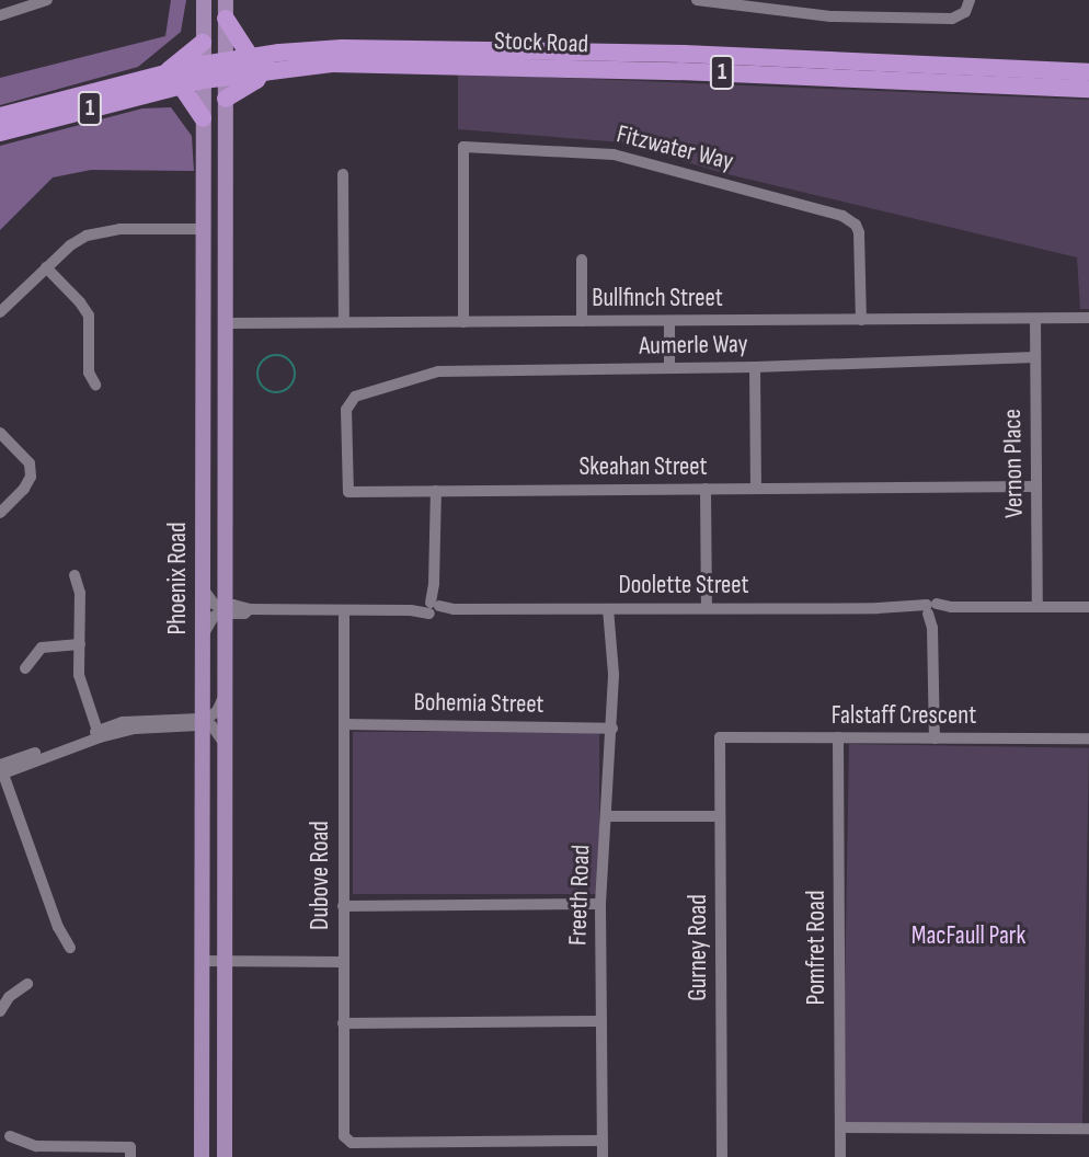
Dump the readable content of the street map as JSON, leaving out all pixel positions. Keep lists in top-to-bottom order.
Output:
{
  "streets": {
    "highway": ["Stock Road", "1"],
    "main road": ["Phoenix Road"],
    "street": [
      "Fitzwater Way",
      "Bullfinch Street",
      "Aumerle Way",
      "Vernon Place",
      "Skeahan Street",
      "Doolette Street",
      "Bohemia Street",
      "Falstaff Crescent",
      "Dubove Road",
      "Freeth Road",
      "Gurney Road",
      "Pomfret Road"
    ]
  },
  "crossings": [
    ["Stock Road", "Phoenix Road"],
    ["Fitzwater Way", "Bullfinch Street"],
    ["Bullfinch Street", "Vernon Place"],
    ["Bullfinch Street", "Phoenix Road"],
    ["Aumerle Way", "Vernon Place"],
    ["Aumerle Way", "Skeahan Street"],
    ["Vernon Place", "Skeahan Street"],
    ["Vernon Place", "Doolette Street"],
    ["Phoenix Road", "Doolette Street"],
    ["Doolette Street", "Dubove Road"],
    ["Doolette Street", "Freeth Road"],
    ["Bohemia Street", "Dubove Road"],
    ["Bohemia Street", "Freeth Road"],
    ["Falstaff Crescent", "Gurney Road"],
    ["Falstaff Crescent", "Pomfret Road"],
    ["Dubove Road", "Freeth Road"]
  ],
  "parks": ["MacFaull Park"]
}
